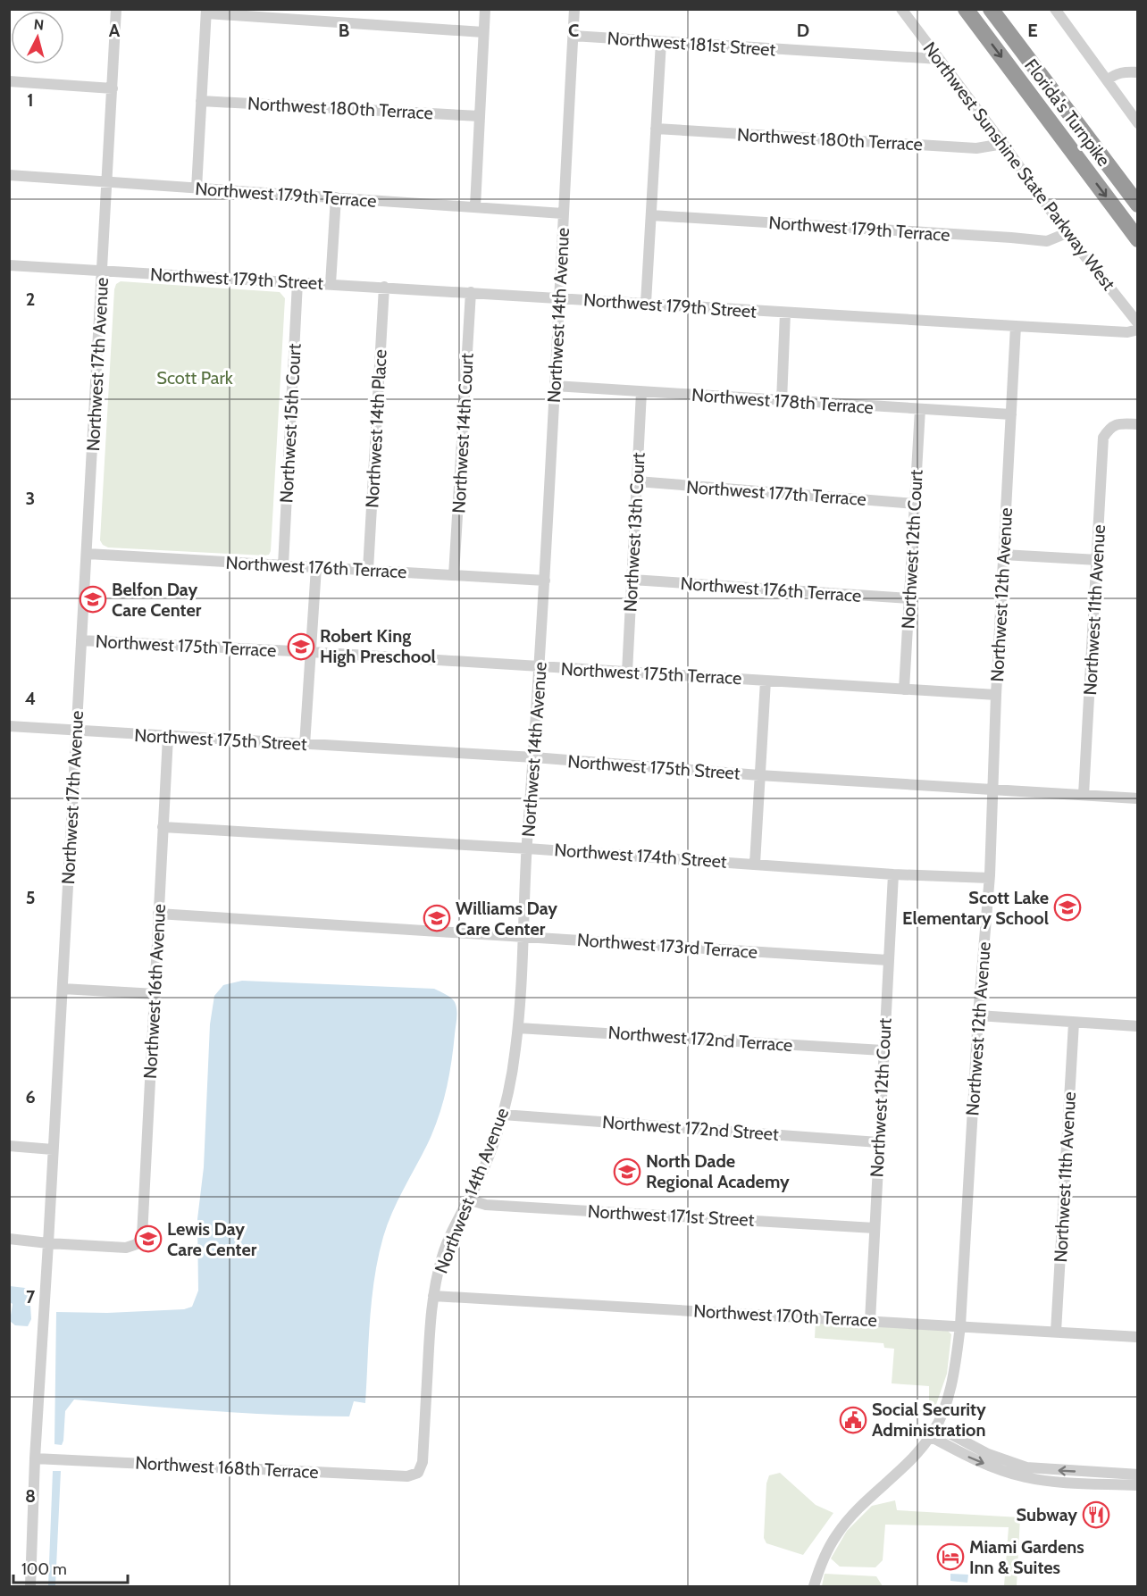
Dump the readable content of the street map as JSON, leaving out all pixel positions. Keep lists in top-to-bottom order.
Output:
{
  "streets": {
    "highway": ["Florida's Turnpike"],
    "street": [
      "Northwest 181st Street",
      "Northwest 180th Terrace",
      "Northwest Sunshine State Parkway West",
      "Northwest 179th Terrace",
      "Northwest 179th Street",
      "Northwest 14th Avenue",
      "Northwest 17th Avenue",
      "Northwest 178th Terrace",
      "Northwest 15th Court",
      "Northwest 14th Place",
      "Northwest 14th Court",
      "Northwest 177th Terrace",
      "Northwest 13th Court",
      "Northwest 12th Court",
      "Northwest 176th Terrace",
      "Northwest 12th Avenue",
      "Northwest 11th Avenue",
      "Northwest 175th Terrace",
      "Northwest 175th Street",
      "Northwest 174th Street",
      "Northwest 173rd Terrace",
      "Northwest 16th Avenue",
      "Northwest 172nd Terrace",
      "Northwest 172nd Street",
      "Northwest 171st Street",
      "Northwest 170th Terrace",
      "Northwest 168th Terrace"
    ]
  },
  "crossings": [
    ["Northwest 181st Street", "Northwest Sunshine State Parkway West"],
    ["Northwest 181st Street", "Northwest 14th Avenue"],
    ["Northwest 180th Terrace", "Northwest Sunshine State Parkway West"],
    ["Northwest Sunshine State Parkway West", "Northwest 179th Terrace"],
    ["Northwest 179th Terrace", "Northwest 14th Avenue"],
    ["Northwest 179th Terrace", "Northwest 17th Avenue"],
    ["Northwest 179th Street", "Northwest 14th Avenue"],
    ["Northwest 179th Street", "Northwest 17th Avenue"],
    ["Northwest 179th Street", "Northwest 15th Court"],
    ["Northwest 179th Street", "Northwest 14th Place"],
    ["Northwest 179th Street", "Northwest 14th Court"],
    ["Northwest 179th Street", "Northwest 12th Avenue"],
    ["Northwest 14th Avenue", "Northwest 178th Terrace"],
    ["Northwest 14th Avenue", "Northwest 176th Terrace"],
    ["Northwest 14th Avenue", "Northwest 175th Terrace"],
    ["Northwest 14th Avenue", "Northwest 175th Street"],
    ["Northwest 14th Avenue", "Northwest 174th Street"],
    ["Northwest 14th Avenue", "Northwest 173rd Terrace"],
    ["Northwest 14th Avenue", "Northwest 172nd Terrace"],
    ["Northwest 14th Avenue", "Northwest 172nd Street"],
    ["Northwest 14th Avenue", "Northwest 171st Street"],
    ["Northwest 14th Avenue", "Northwest 170th Terrace"],
    ["Northwest 14th Avenue", "Northwest 168th Terrace"],
    ["Northwest 17th Avenue", "Northwest 176th Terrace"],
    ["Northwest 17th Avenue", "Northwest 175th Terrace"],
    ["Northwest 17th Avenue", "Northwest 175th Street"],
    ["Northwest 17th Avenue", "Northwest 16th Avenue"],
    ["Northwest 17th Avenue", "Northwest 168th Terrace"],
    ["Northwest 178th Terrace", "Northwest 13th Court"],
    ["Northwest 178th Terrace", "Northwest 12th Court"],
    ["Northwest 178th Terrace", "Northwest 12th Avenue"],
    ["Northwest 15th Court", "Northwest 176th Terrace"],
    ["Northwest 14th Place", "Northwest 176th Terrace"],
    ["Northwest 14th Court", "Northwest 176th Terrace"],
    ["Northwest 177th Terrace", "Northwest 13th Court"],
    ["Northwest 177th Terrace", "Northwest 12th Court"],
    ["Northwest 13th Court", "Northwest 176th Terrace"],
    ["Northwest 13th Court", "Northwest 175th Terrace"],
    ["Northwest 12th Court", "Northwest 176th Terrace"],
    ["Northwest 12th Court", "Northwest 175th Terrace"],
    ["Northwest 12th Court", "Northwest 174th Street"],
    ["Northwest 12th Court", "Northwest 173rd Terrace"],
    ["Northwest 12th Court", "Northwest 172nd Terrace"],
    ["Northwest 12th Court", "Northwest 172nd Street"],
    ["Northwest 12th Court", "Northwest 171st Street"],
    ["Northwest 12th Court", "Northwest 170th Terrace"],
    ["Northwest 12th Avenue", "Northwest 175th Terrace"],
    ["Northwest 12th Avenue", "Northwest 175th Street"],
    ["Northwest 12th Avenue", "Northwest 174th Street"],
    ["Northwest 12th Avenue", "Northwest 170th Terrace"],
    ["Northwest 11th Avenue", "Northwest 175th Street"],
    ["Northwest 11th Avenue", "Northwest 170th Terrace"],
    ["Northwest 175th Street", "Northwest 16th Avenue"],
    ["Northwest 174th Street", "Northwest 16th Avenue"],
    ["Northwest 173rd Terrace", "Northwest 16th Avenue"]
  ],
  "parks": ["Scott Park"],
  "places": {
    "school or university": [
      "Belfon Day Care Center",
      "Robert King High Preschool",
      "Scott Lake Elementary School",
      "Williams Day Care Center",
      "North Dade Regional Academy",
      "Lewis Day Care Center"
    ],
    "public building": ["Social Security Administration"],
    "restaurant": ["Subway"],
    "hotel": ["Miami Gardens Inn & Suites"]
  },
  "scale_bar": "100 m",
  "north": "top",
  "grid": {
    "columns": [
      "A",
      "B",
      "C",
      "D",
      "E"
    ],
    "rows": [
      "1",
      "2",
      "3",
      "4",
      "5",
      "6",
      "7",
      "8"
    ]
  }
}
